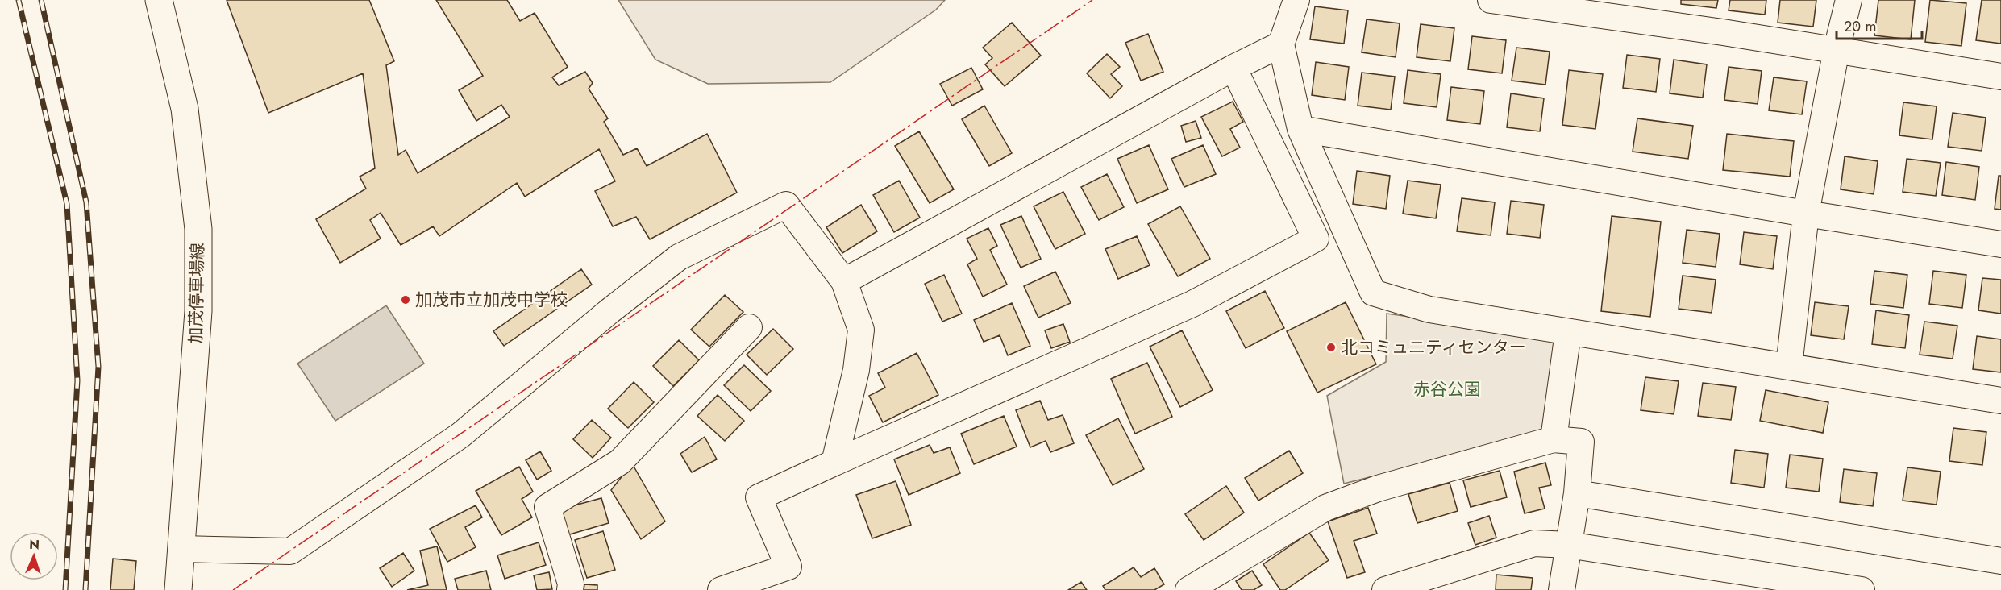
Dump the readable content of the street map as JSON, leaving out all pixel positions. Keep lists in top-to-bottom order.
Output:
{
  "streets": {
    "main road": ["加茂停車場線"]
  },
  "parks": ["赤谷公園"],
  "places": ["加茂市立加茂中学校", "北コミュニティセンター"],
  "scale_bar": "20 m",
  "north": "top"
}
